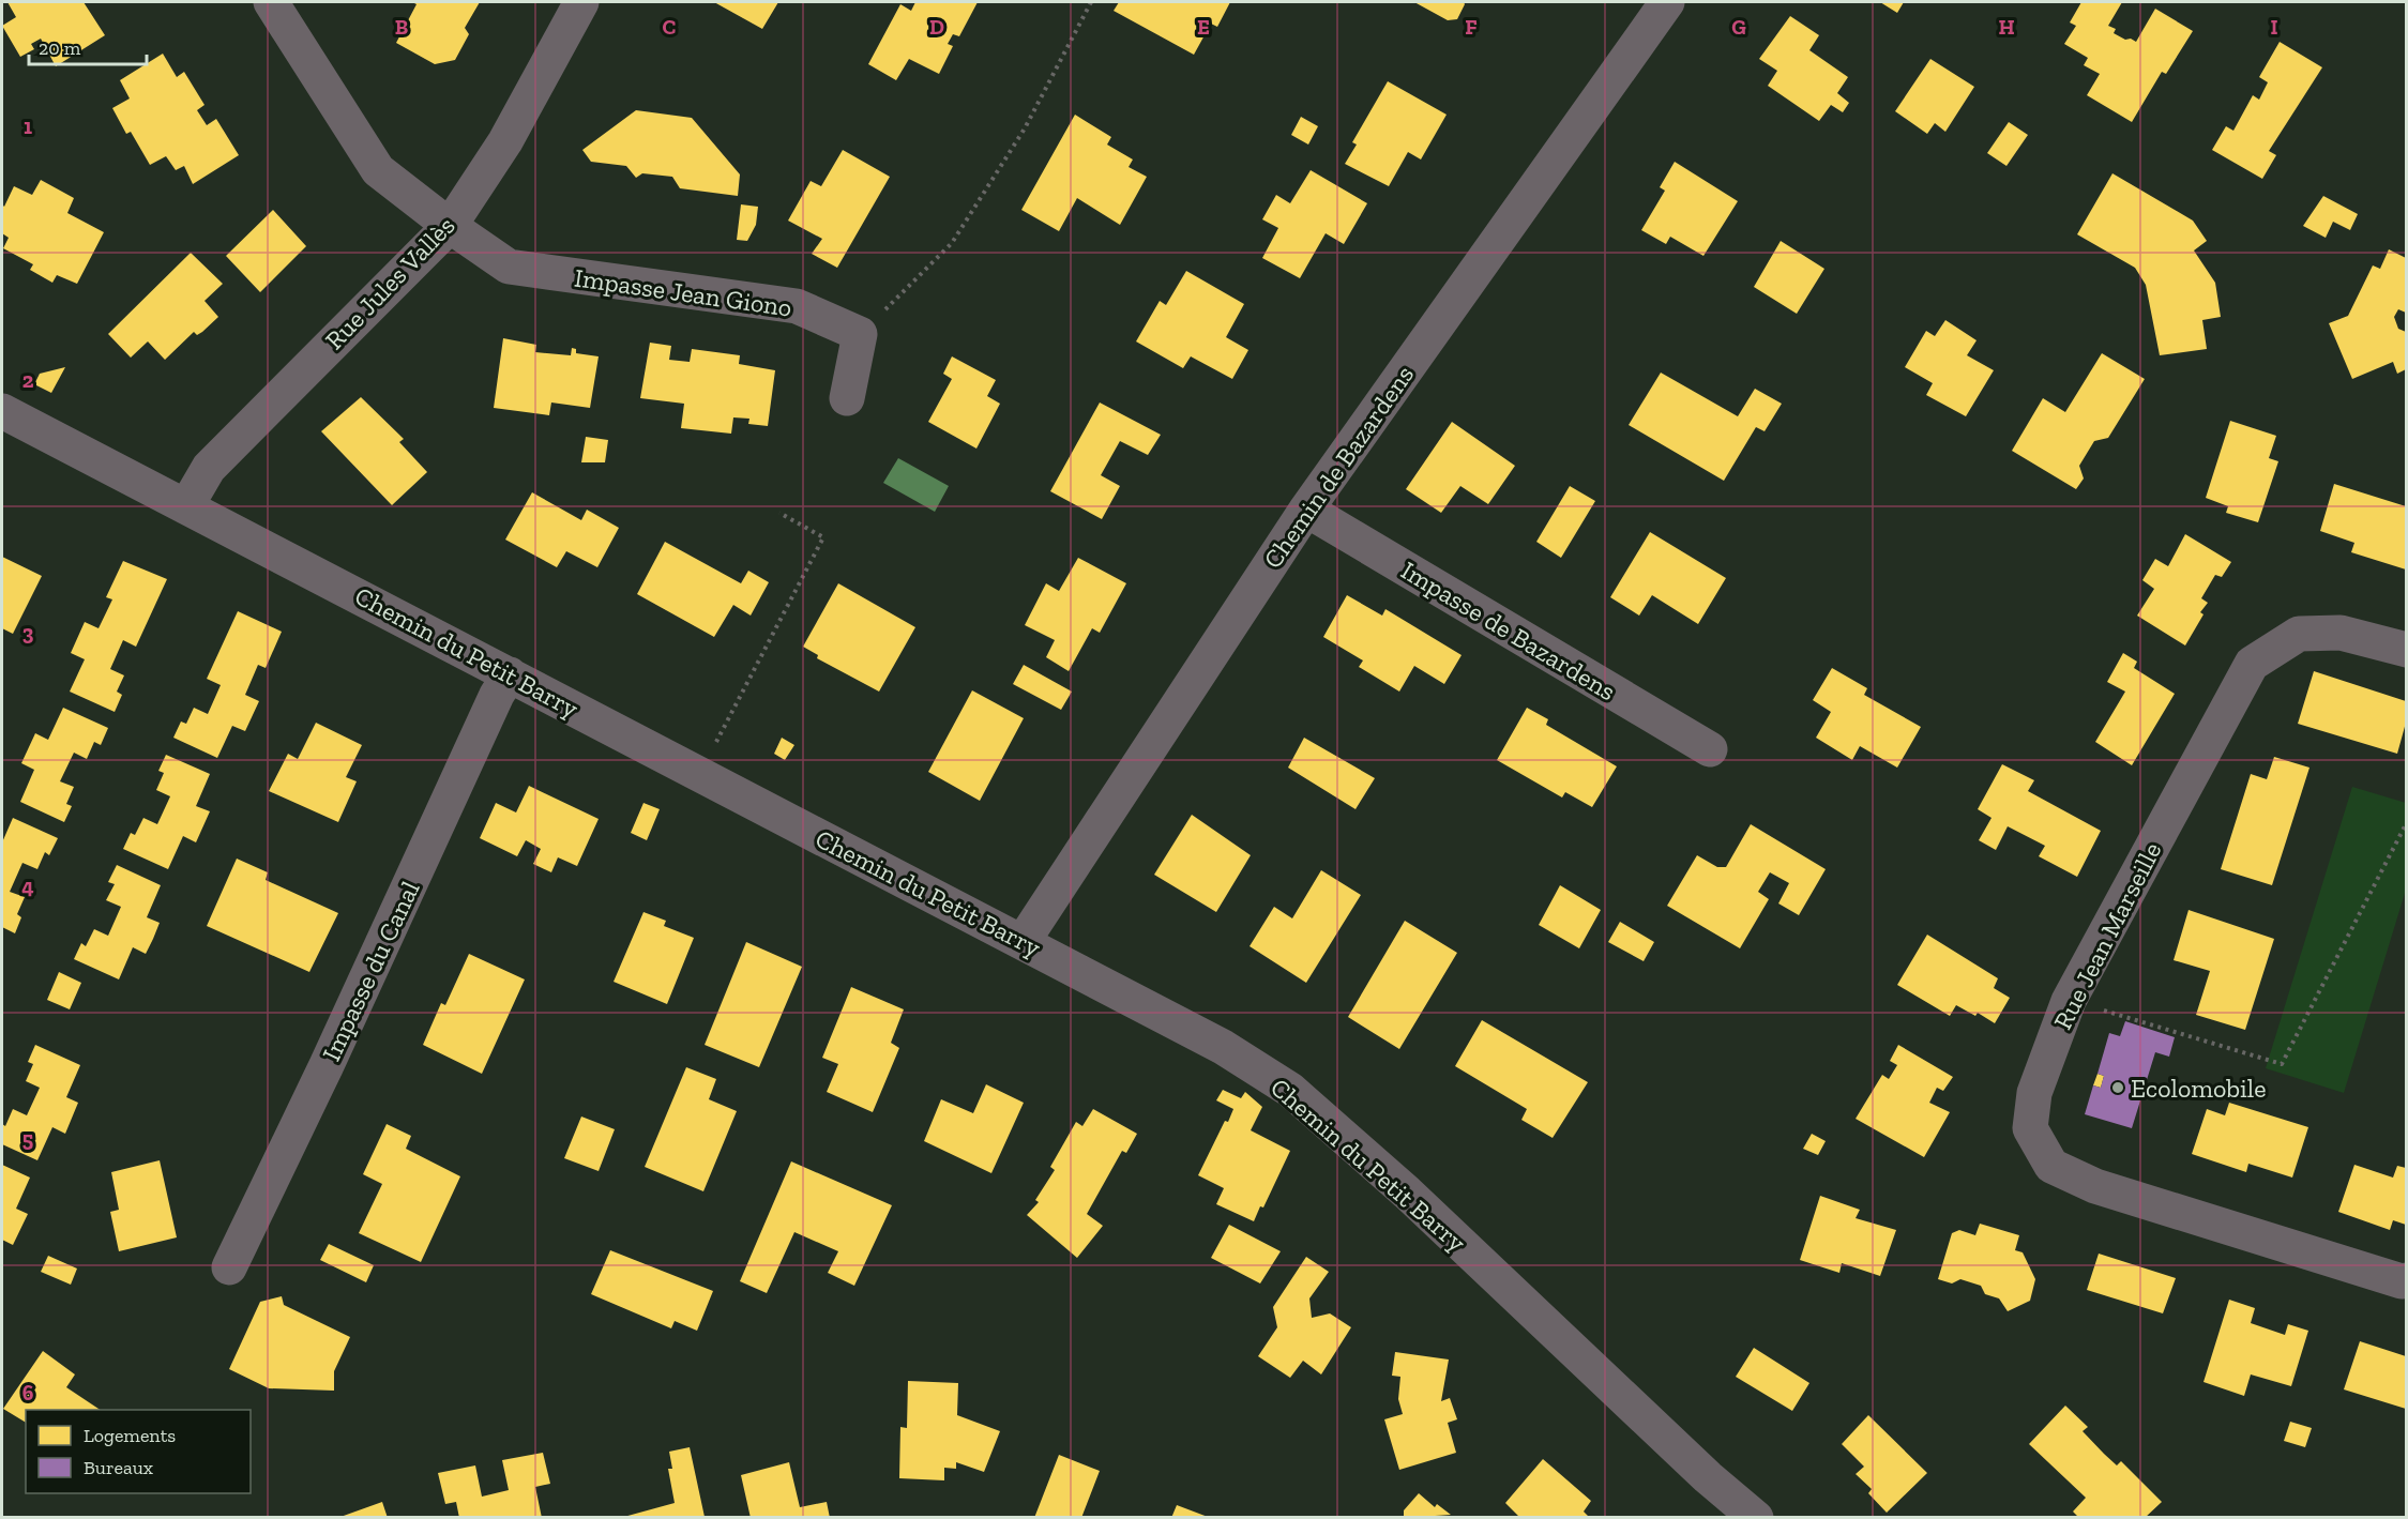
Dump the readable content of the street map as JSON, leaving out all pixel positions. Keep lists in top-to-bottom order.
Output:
{
  "streets": {
    "street": [
      "Rue Jules Vallès",
      "Impasse Jean Giono",
      "Chemin de Bazardens",
      "Impasse de Bazardens",
      "Chemin du Petit Barry",
      "Rue Jean Marseille",
      "Impasse du Canal"
    ]
  },
  "crossings": [
    ["Rue Jules Vallès", "Impasse Jean Giono"],
    ["Rue Jules Vallès", "Chemin du Petit Barry"],
    ["Chemin de Bazardens", "Impasse de Bazardens"],
    ["Chemin de Bazardens", "Chemin du Petit Barry"],
    ["Chemin du Petit Barry", "Impasse du Canal"]
  ],
  "places": ["Ecolomobile"],
  "legend": ["Logements", "Bureaux"],
  "scale_bar": "20 m",
  "grid": {
    "columns": [
      "B",
      "C",
      "D",
      "E",
      "F",
      "G",
      "H",
      "I"
    ],
    "rows": [
      "1",
      "2",
      "3",
      "4",
      "5",
      "6"
    ]
  }
}
